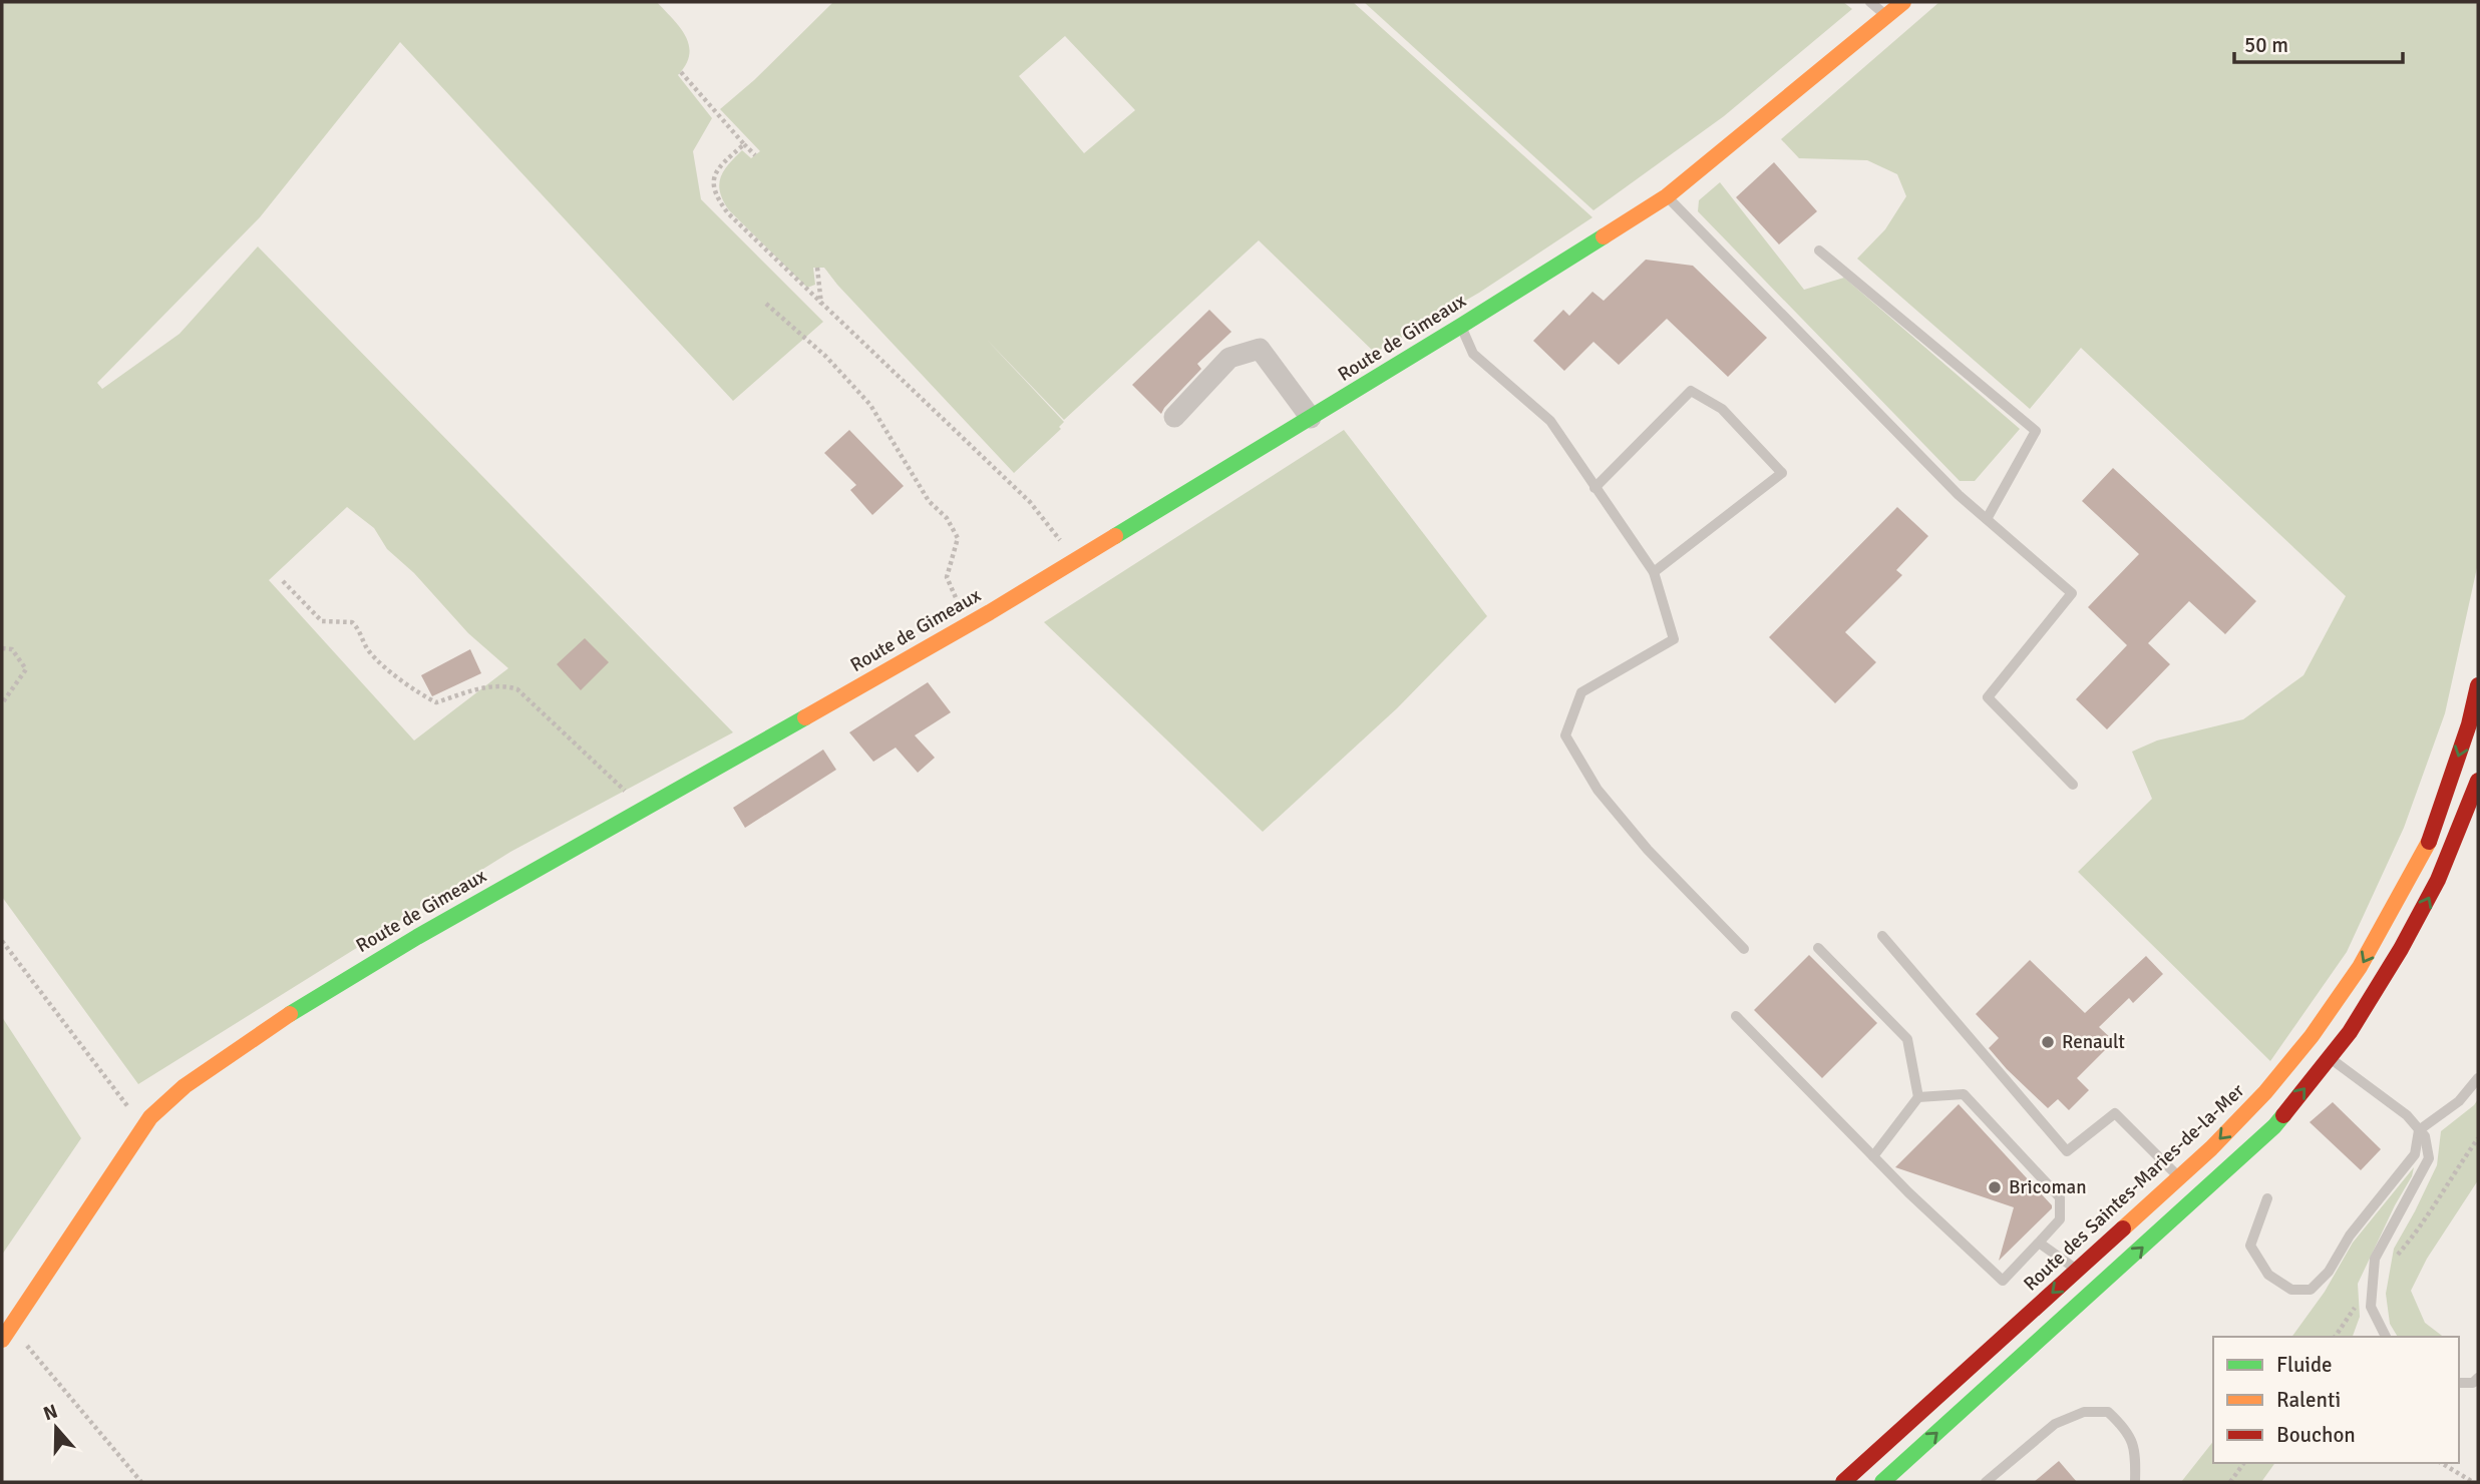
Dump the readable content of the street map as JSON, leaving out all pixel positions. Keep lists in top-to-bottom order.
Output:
{
  "streets": {
    "street": ["Route de Gimeaux", "Route des Saintes-Maries-de-la-Mer"]
  },
  "places": ["Renault", "Bricoman"],
  "legend": ["Fluide", "Ralenti", "Bouchon"],
  "scale_bar": "50 m",
  "north": "top"
}
